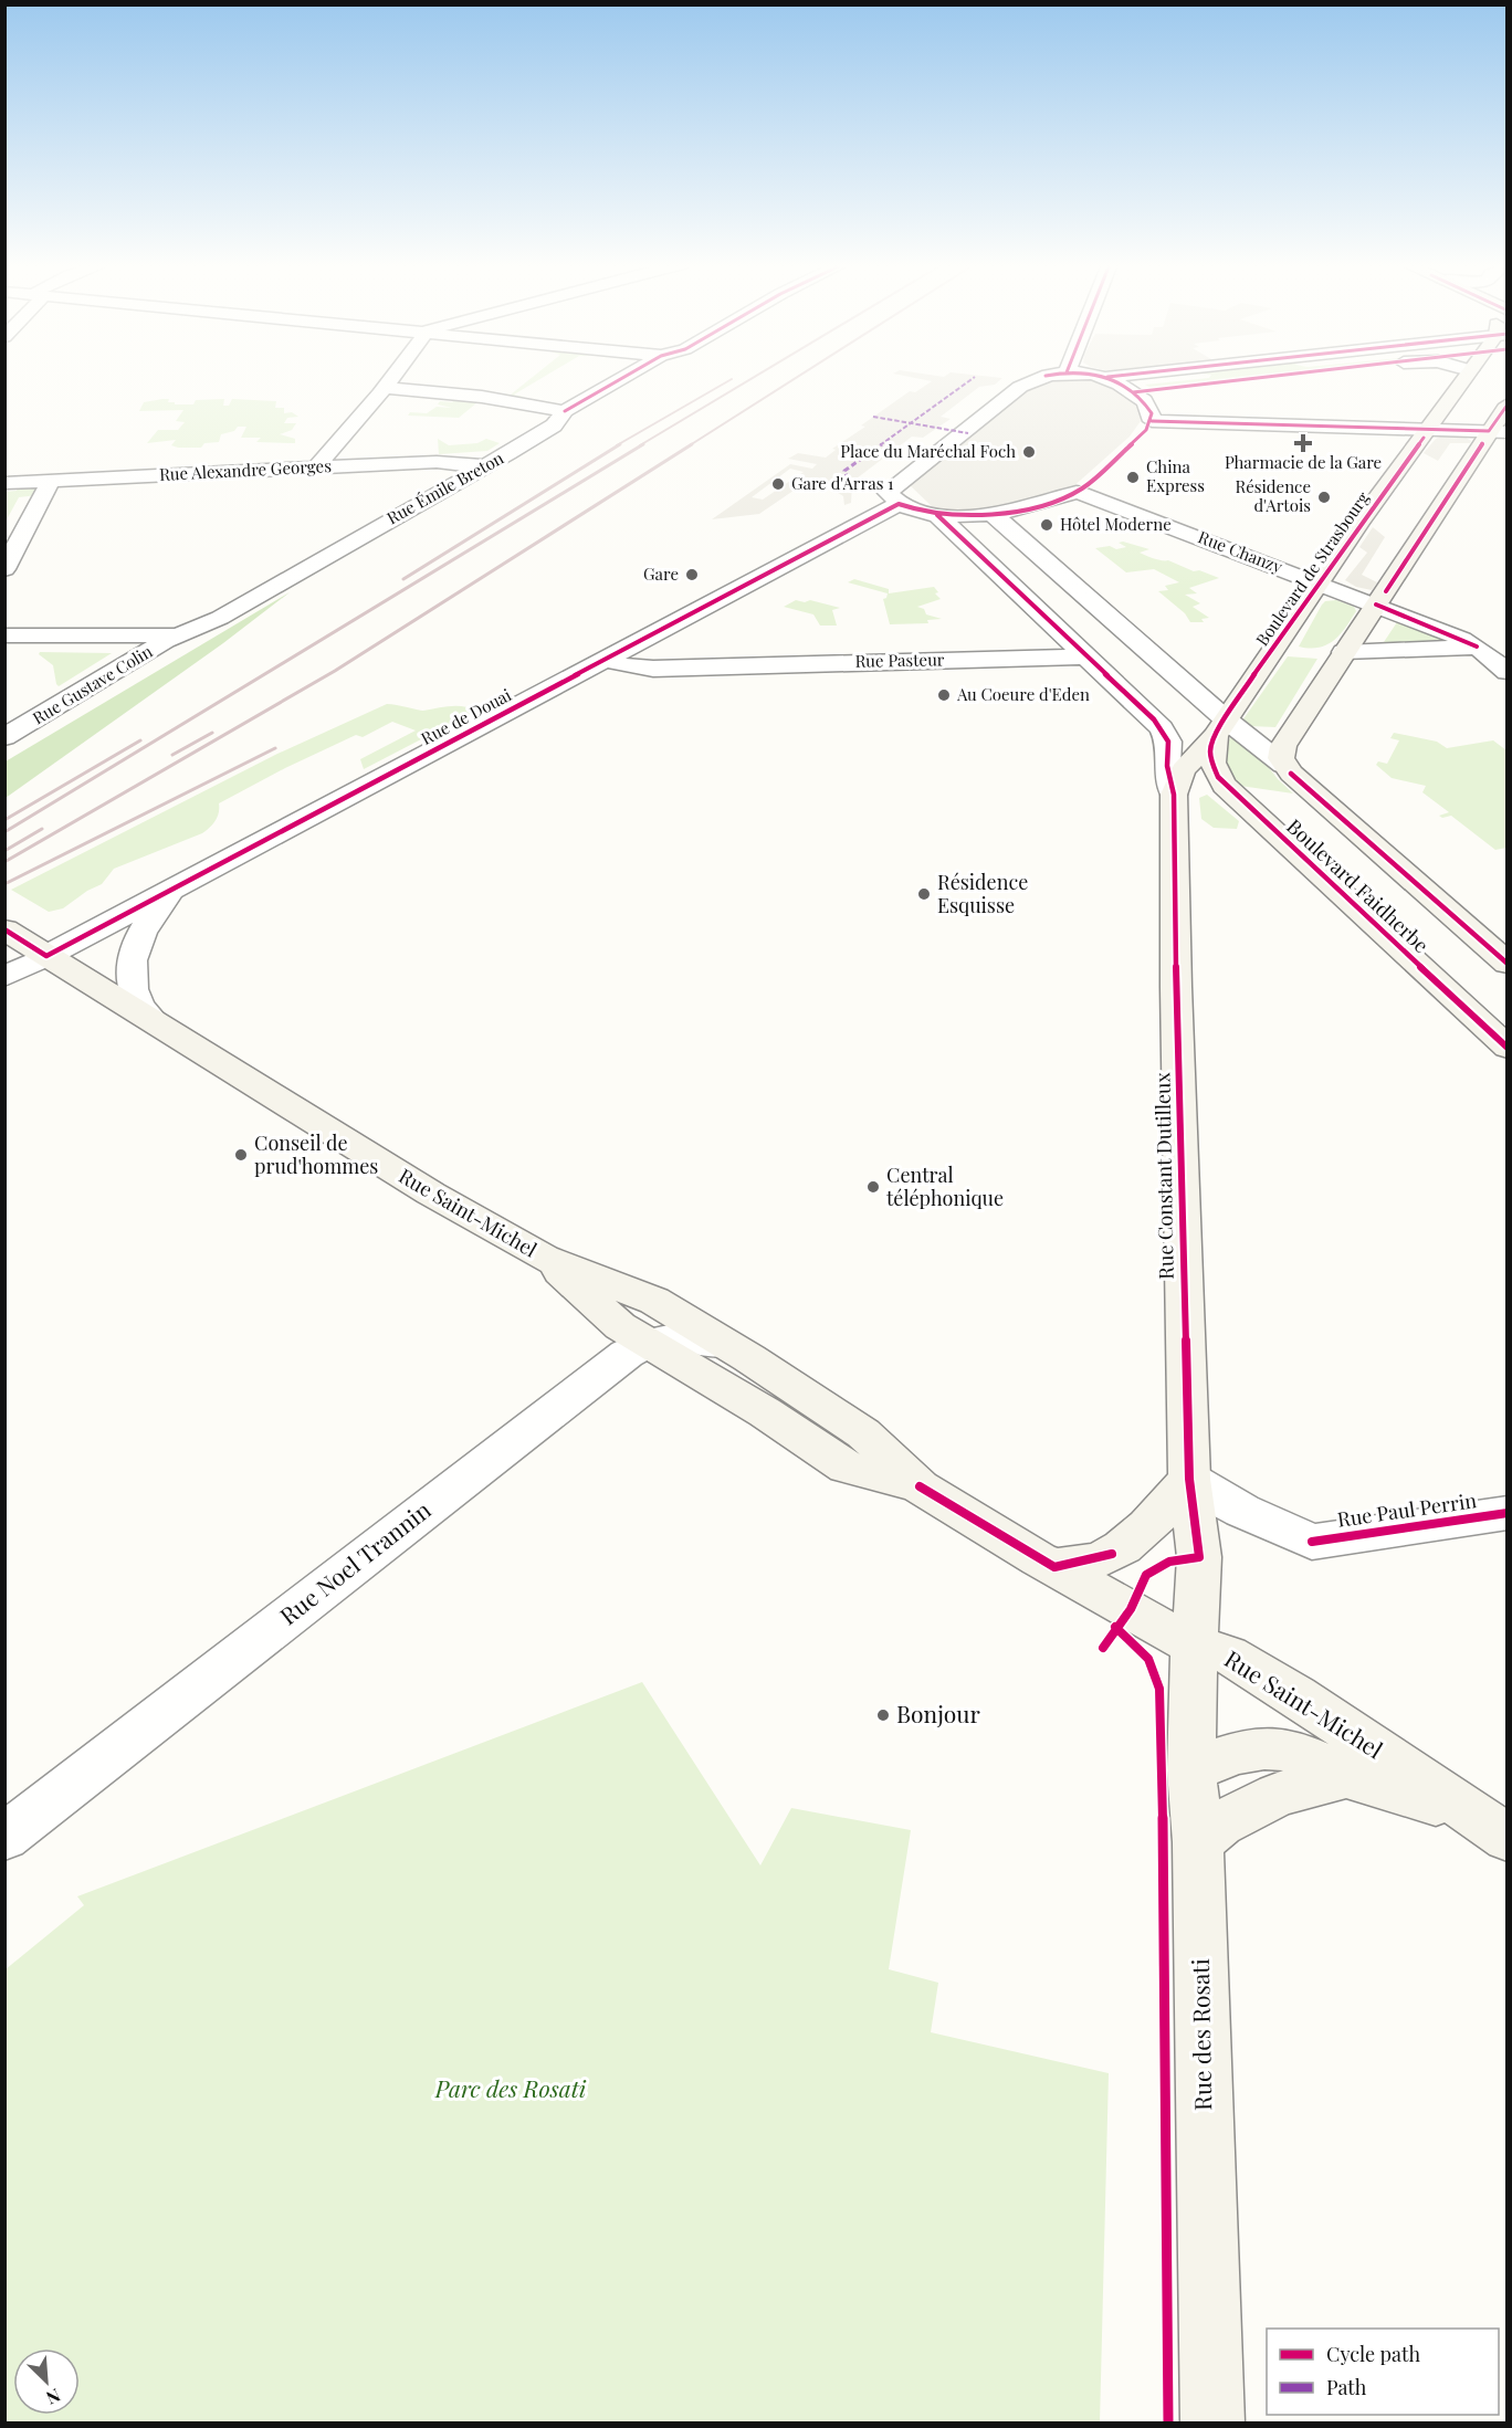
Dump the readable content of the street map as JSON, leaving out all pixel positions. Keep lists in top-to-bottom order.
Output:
{
  "streets": {
    "main road": [
      "Boulevard de Strasbourg",
      "Boulevard Faidherbe",
      "Rue Constant Dutilleux",
      "Rue Saint-Michel",
      "Rue des Rosati"
    ],
    "street": [
      "Rue Alexandre Georges",
      "Rue Émile Breton",
      "Rue Chanzy",
      "Rue Pasteur",
      "Rue Gustave Colin",
      "Rue de Douai",
      "Rue Paul Perrin",
      "Rue Noel Trannin"
    ]
  },
  "crossings": [
    ["Rue Alexandre Georges", "Rue Émile Breton"],
    ["Rue Émile Breton", "Rue Gustave Colin"],
    ["Rue Chanzy", "Boulevard de Strasbourg"],
    ["Rue Chanzy", "Boulevard Faidherbe"],
    ["Boulevard de Strasbourg", "Boulevard Faidherbe"],
    ["Boulevard de Strasbourg", "Rue Constant Dutilleux"],
    ["Rue Pasteur", "Rue de Douai"],
    ["Rue de Douai", "Rue Saint-Michel"],
    ["Boulevard Faidherbe", "Rue Constant Dutilleux"],
    ["Rue Constant Dutilleux", "Rue Saint-Michel"],
    ["Rue Constant Dutilleux", "Rue Paul Perrin"],
    ["Rue Constant Dutilleux", "Rue des Rosati"],
    ["Rue Saint-Michel", "Rue Noel Trannin"],
    ["Rue Saint-Michel", "Rue des Rosati"]
  ],
  "parks": ["Parc des Rosati"],
  "places": {
    "health": ["Pharmacie de la Gare"],
    "other": [
      "Place du Maréchal Foch",
      "China Express",
      "Gare d'Arras 1",
      "Résidence d'Artois",
      "Hôtel Moderne",
      "Gare",
      "Au Coeure d'Eden",
      "Résidence Esquisse",
      "Conseil de prud'hommes",
      "Central téléphonique",
      "Bonjour"
    ]
  },
  "legend": ["Cycle path", "Path"],
  "north": "bottom right"
}
